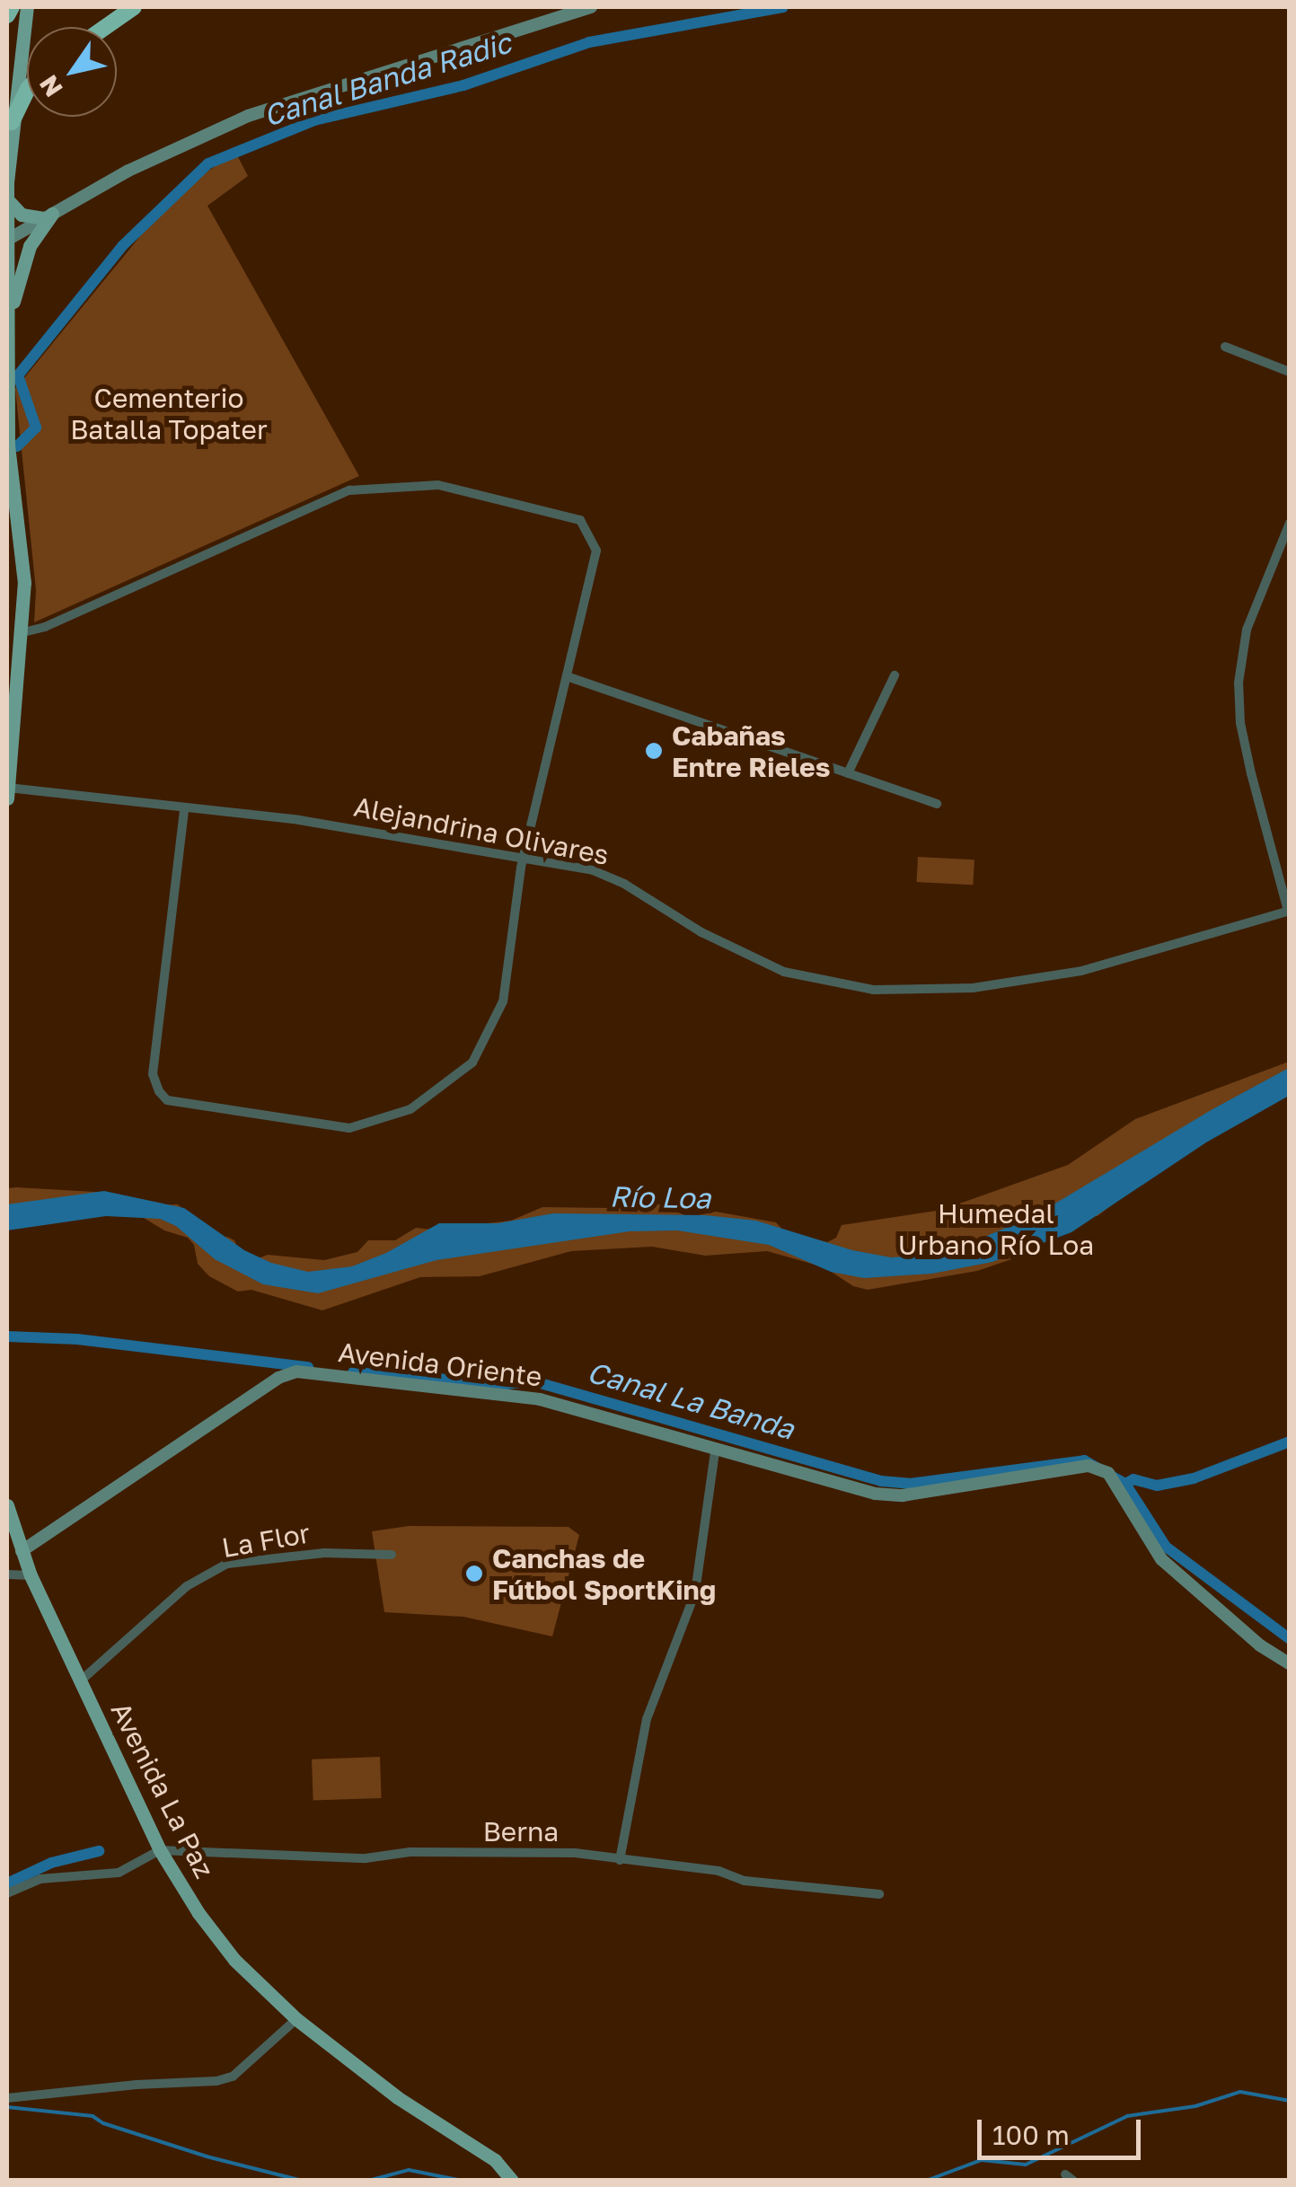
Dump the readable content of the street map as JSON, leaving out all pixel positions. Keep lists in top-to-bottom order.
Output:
{
  "streets": {
    "main road": ["Avenida La Paz"],
    "street": [
      "Alejandrina Olivares",
      "Avenida Oriente",
      "La Flor",
      "Berna"
    ]
  },
  "crossings": [
    ["Avenida Oriente", "Avenida La Paz"],
    ["La Flor", "Avenida La Paz"],
    ["Avenida La Paz", "Berna"]
  ],
  "water": ["Canal Banda Radic", "Río Loa", "Canal La Banda"],
  "parks": ["Cementerio Batalla Topater", "Humedal Urbano Río Loa"],
  "places": ["Cabañas Entre Rieles", "Canchas de Fútbol SportKing"],
  "scale_bar": "100 m",
  "north": "bottom left"
}
